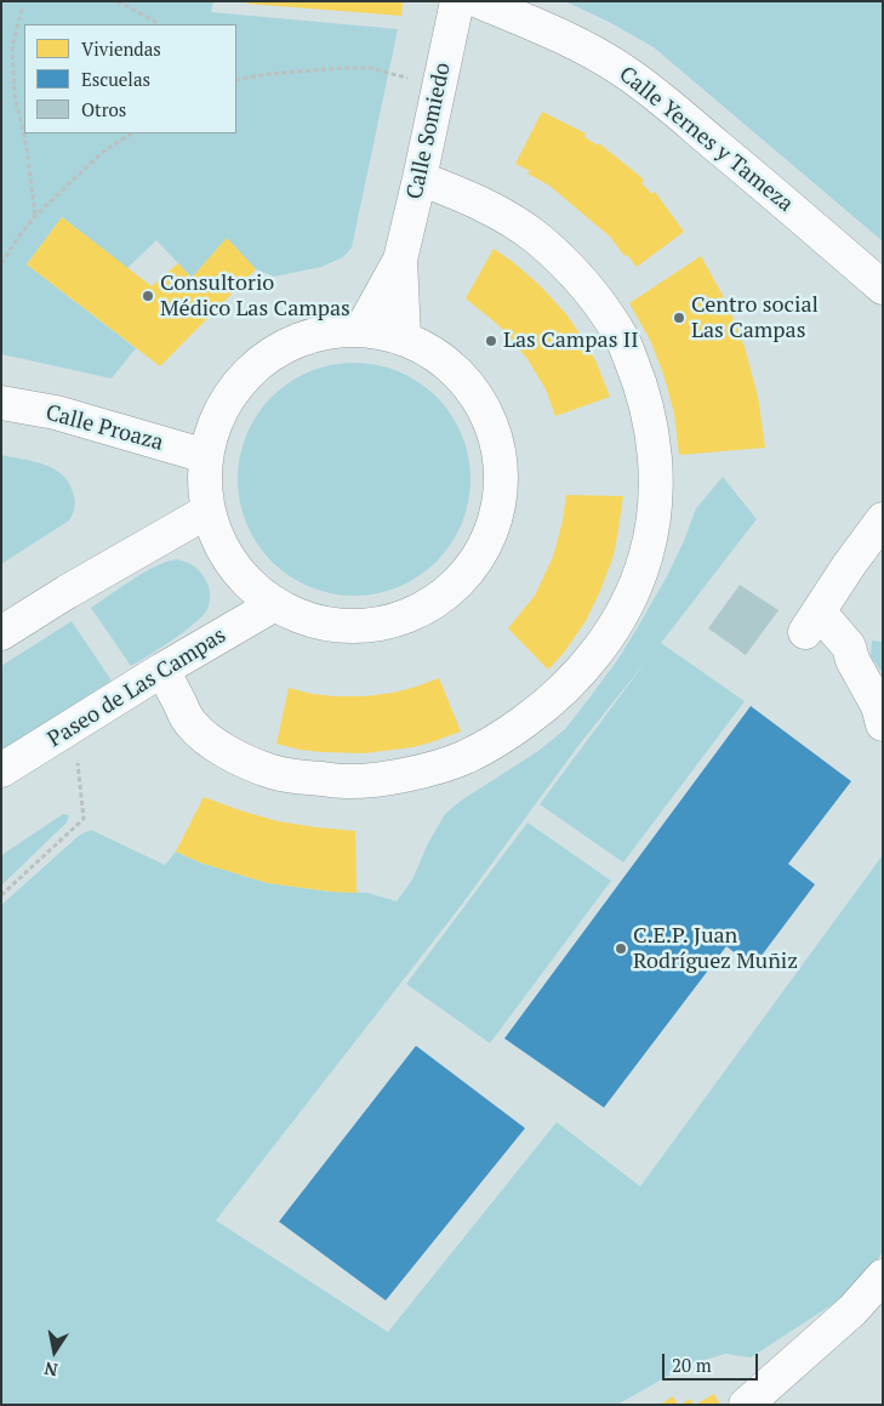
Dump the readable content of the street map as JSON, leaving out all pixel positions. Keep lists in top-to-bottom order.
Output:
{
  "streets": {
    "street": [
      "Calle Somiedo",
      "Calle Yernes y Tameza",
      "Calle Proaza",
      "Paseo de Las Campas"
    ]
  },
  "places": [
    "Consultorio Médico Las Campas",
    "Centro social Las Campas",
    "Las Campas II",
    "C.E.P. Juan Rodríguez Muñiz"
  ],
  "legend": ["Viviendas", "Escuelas", "Otros"],
  "scale_bar": "20 m",
  "north": "bottom"
}
